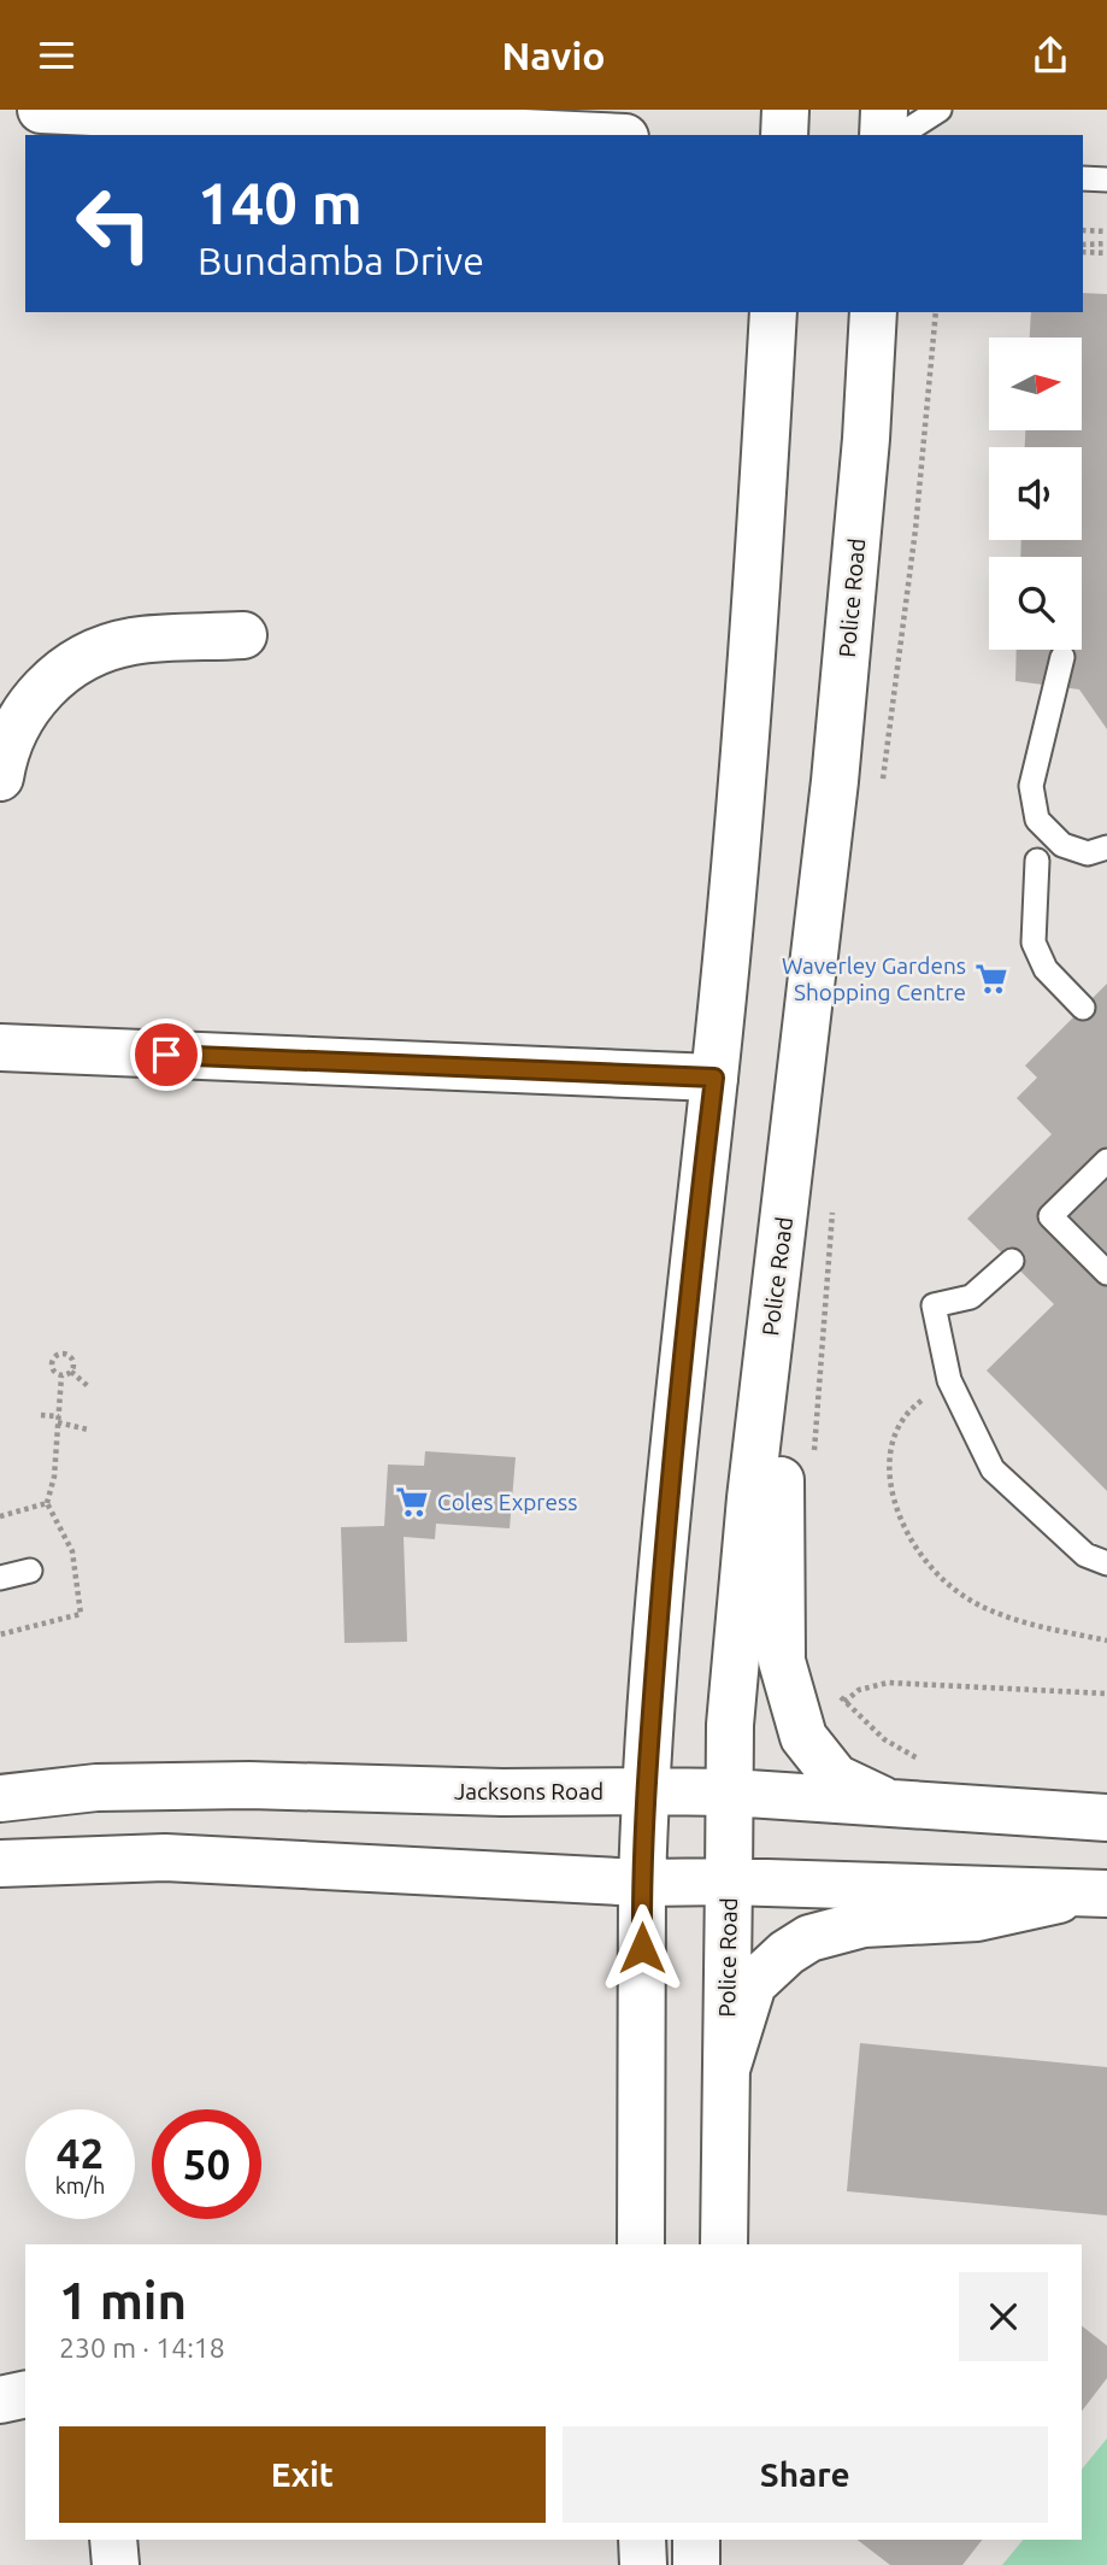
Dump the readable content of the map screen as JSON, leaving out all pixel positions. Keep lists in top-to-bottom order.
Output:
{
  "streets": {
    "main road": ["Police Road", "Jacksons Road"]
  },
  "crossings": [
    ["Police Road", "Jacksons Road"]
  ],
  "places": {
    "supermarket": ["Waverley Gardens Shopping Centre", "Coles Express"]
  },
  "north": "right",
  "page": {
    "header": "Navio",
    "turn": ["140 m", "Bundamba Drive"],
    "speed": "42 km/h",
    "limit": "50",
    "heading": ["1 min", "230 m · 14:18"],
    "buttons": ["Exit", "Share"]
  }
}
